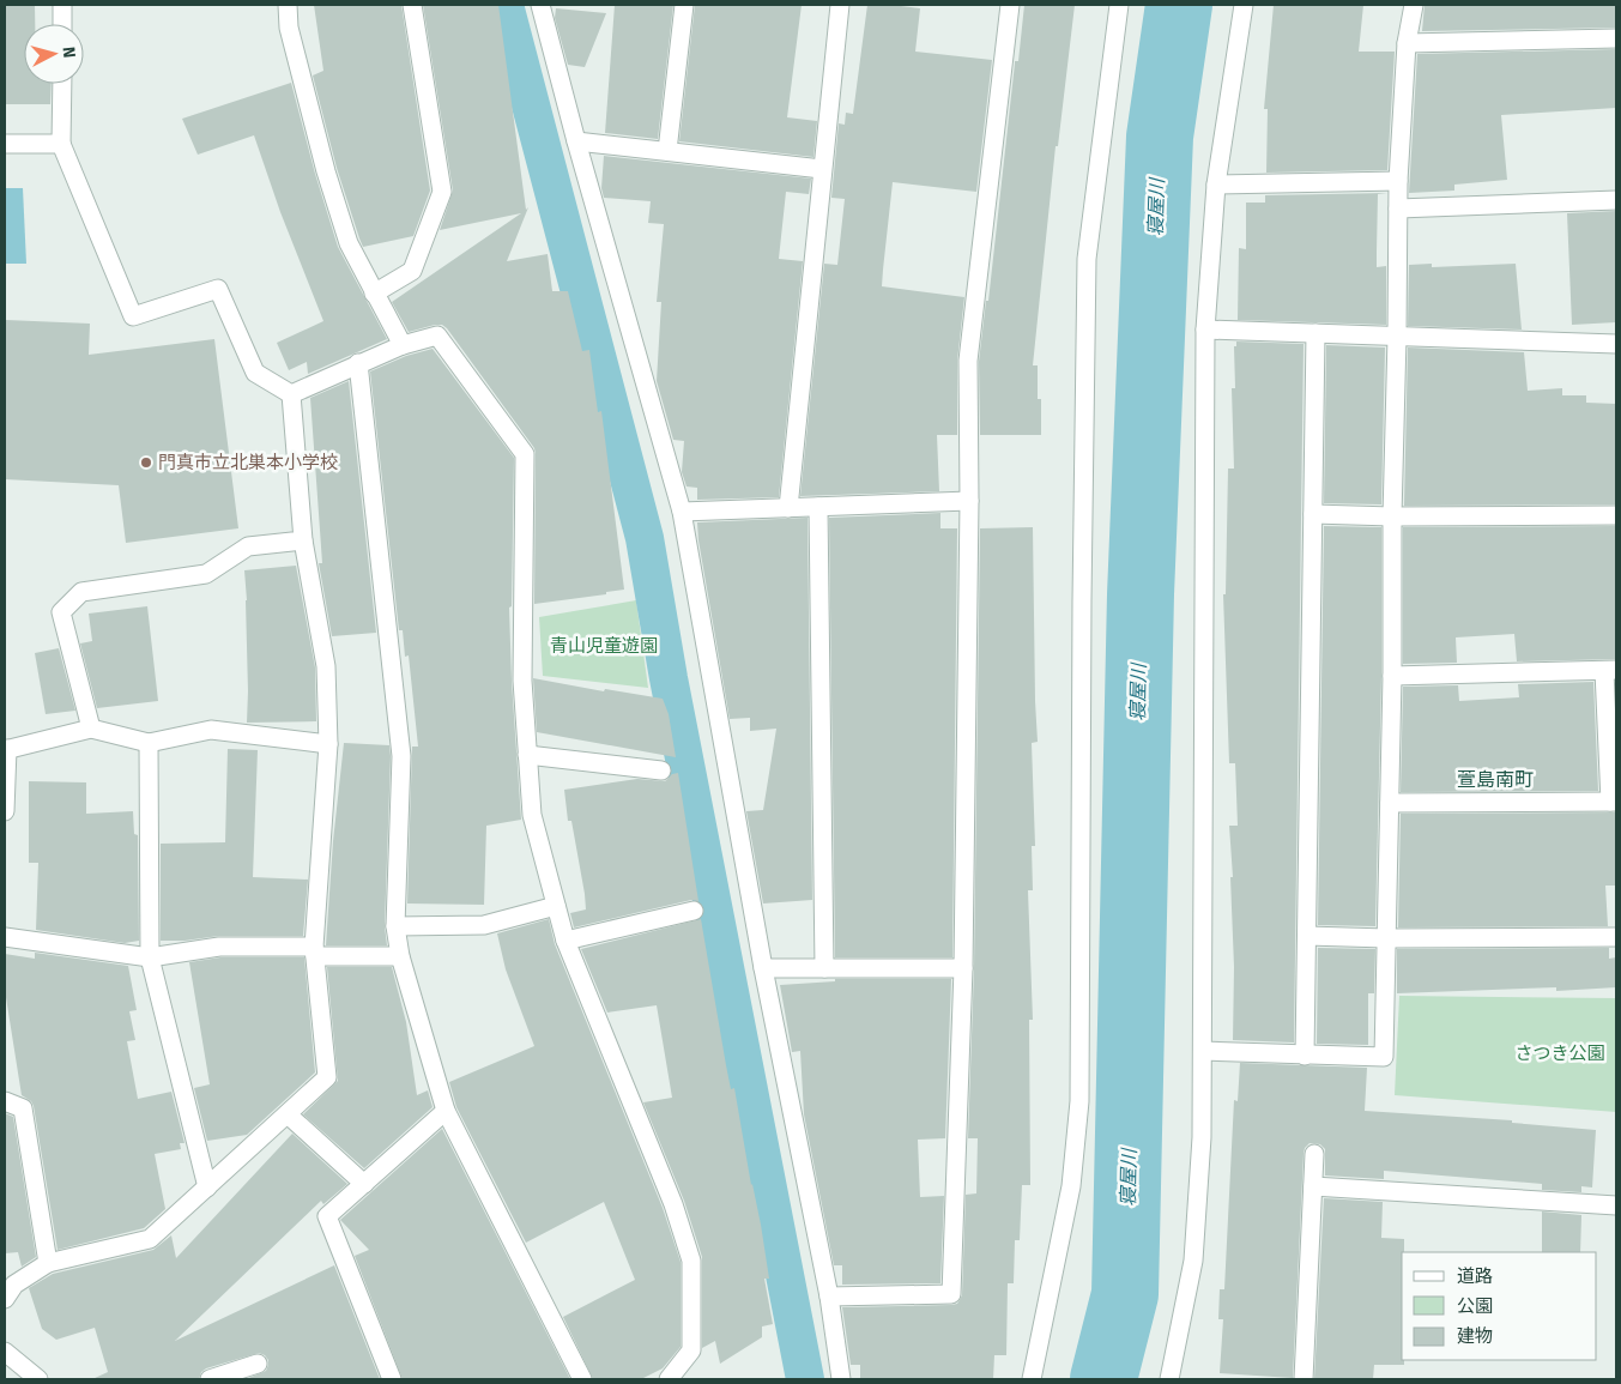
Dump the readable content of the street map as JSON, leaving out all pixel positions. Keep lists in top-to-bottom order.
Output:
{
  "districts": ["萱島南町"],
  "water": ["寝屋川"],
  "parks": ["青山児童遊園", "さつき公園"],
  "places": ["門真市立北巣本小学校"],
  "legend": ["道路", "公園", "建物"],
  "north": "right"
}
